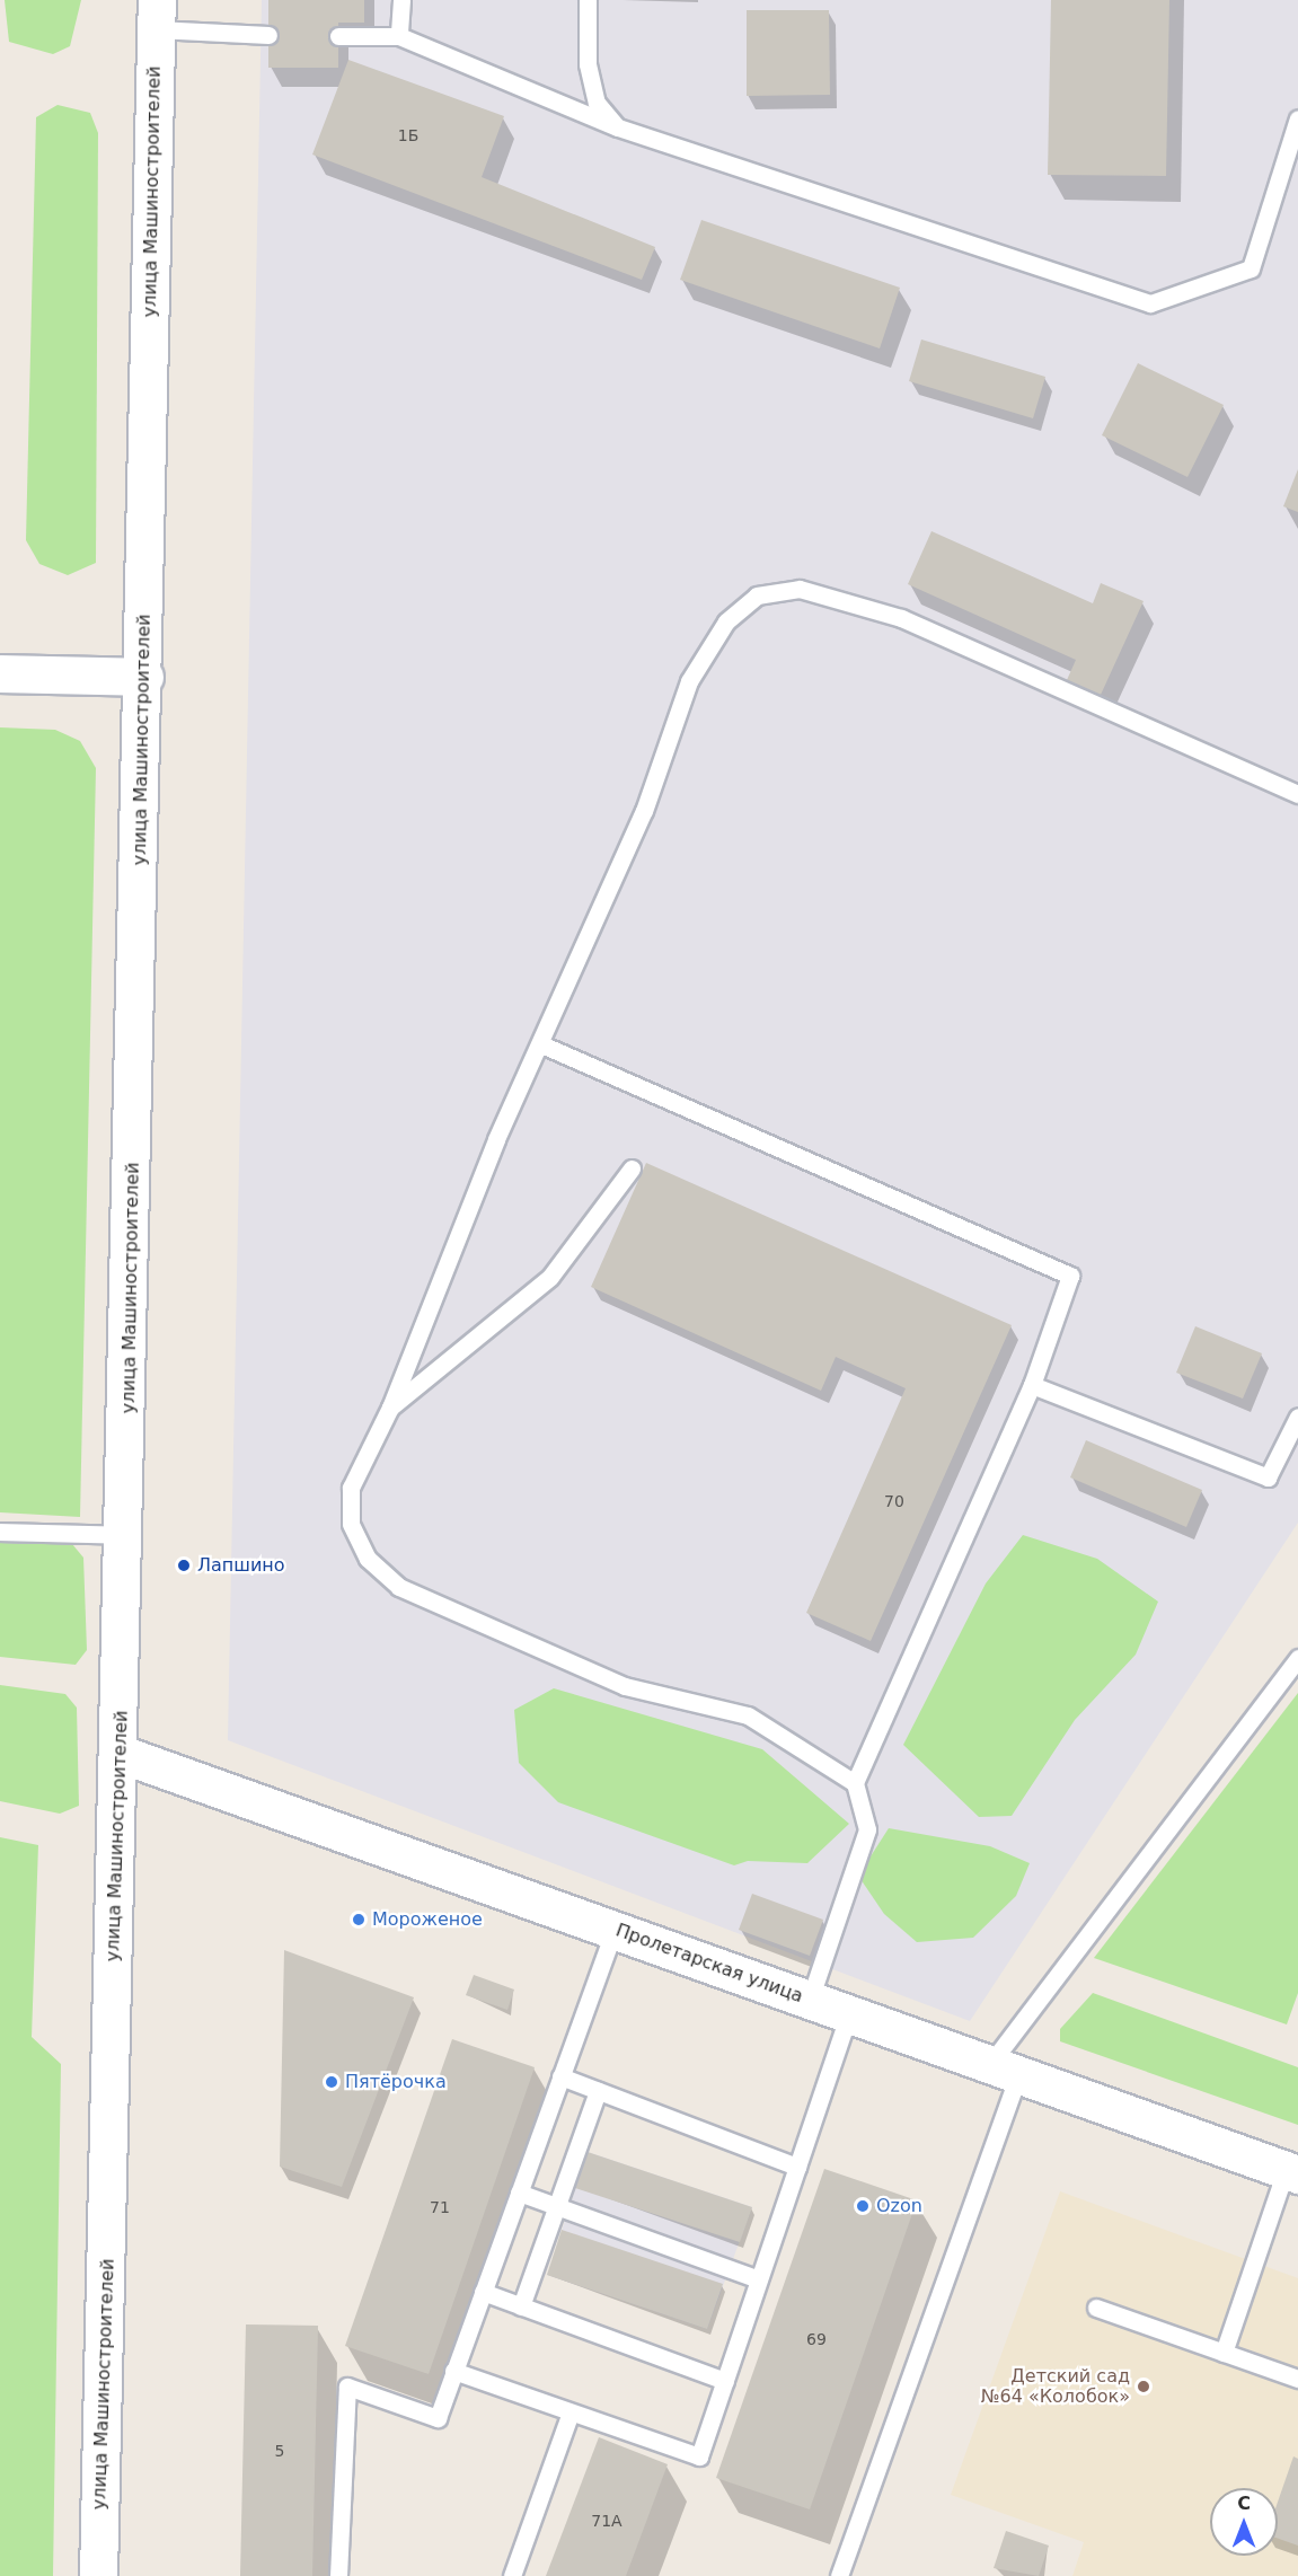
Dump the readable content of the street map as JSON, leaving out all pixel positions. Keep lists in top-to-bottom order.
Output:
{
  "streets": {
    "main road": ["улица Машиностроителей", "Пролетарская улица"]
  },
  "crossings": [
    ["улица Машиностроителей", "Пролетарская улица"]
  ],
  "places": [
    "Лапшино",
    "Мороженое",
    "Пятёрочка",
    "Ozon",
    "Детский сад №64 «Колобок»"
  ],
  "house_numbers": [
    "1Б",
    "70",
    "71",
    "69",
    "5",
    "71А"
  ],
  "north": "top"
}
